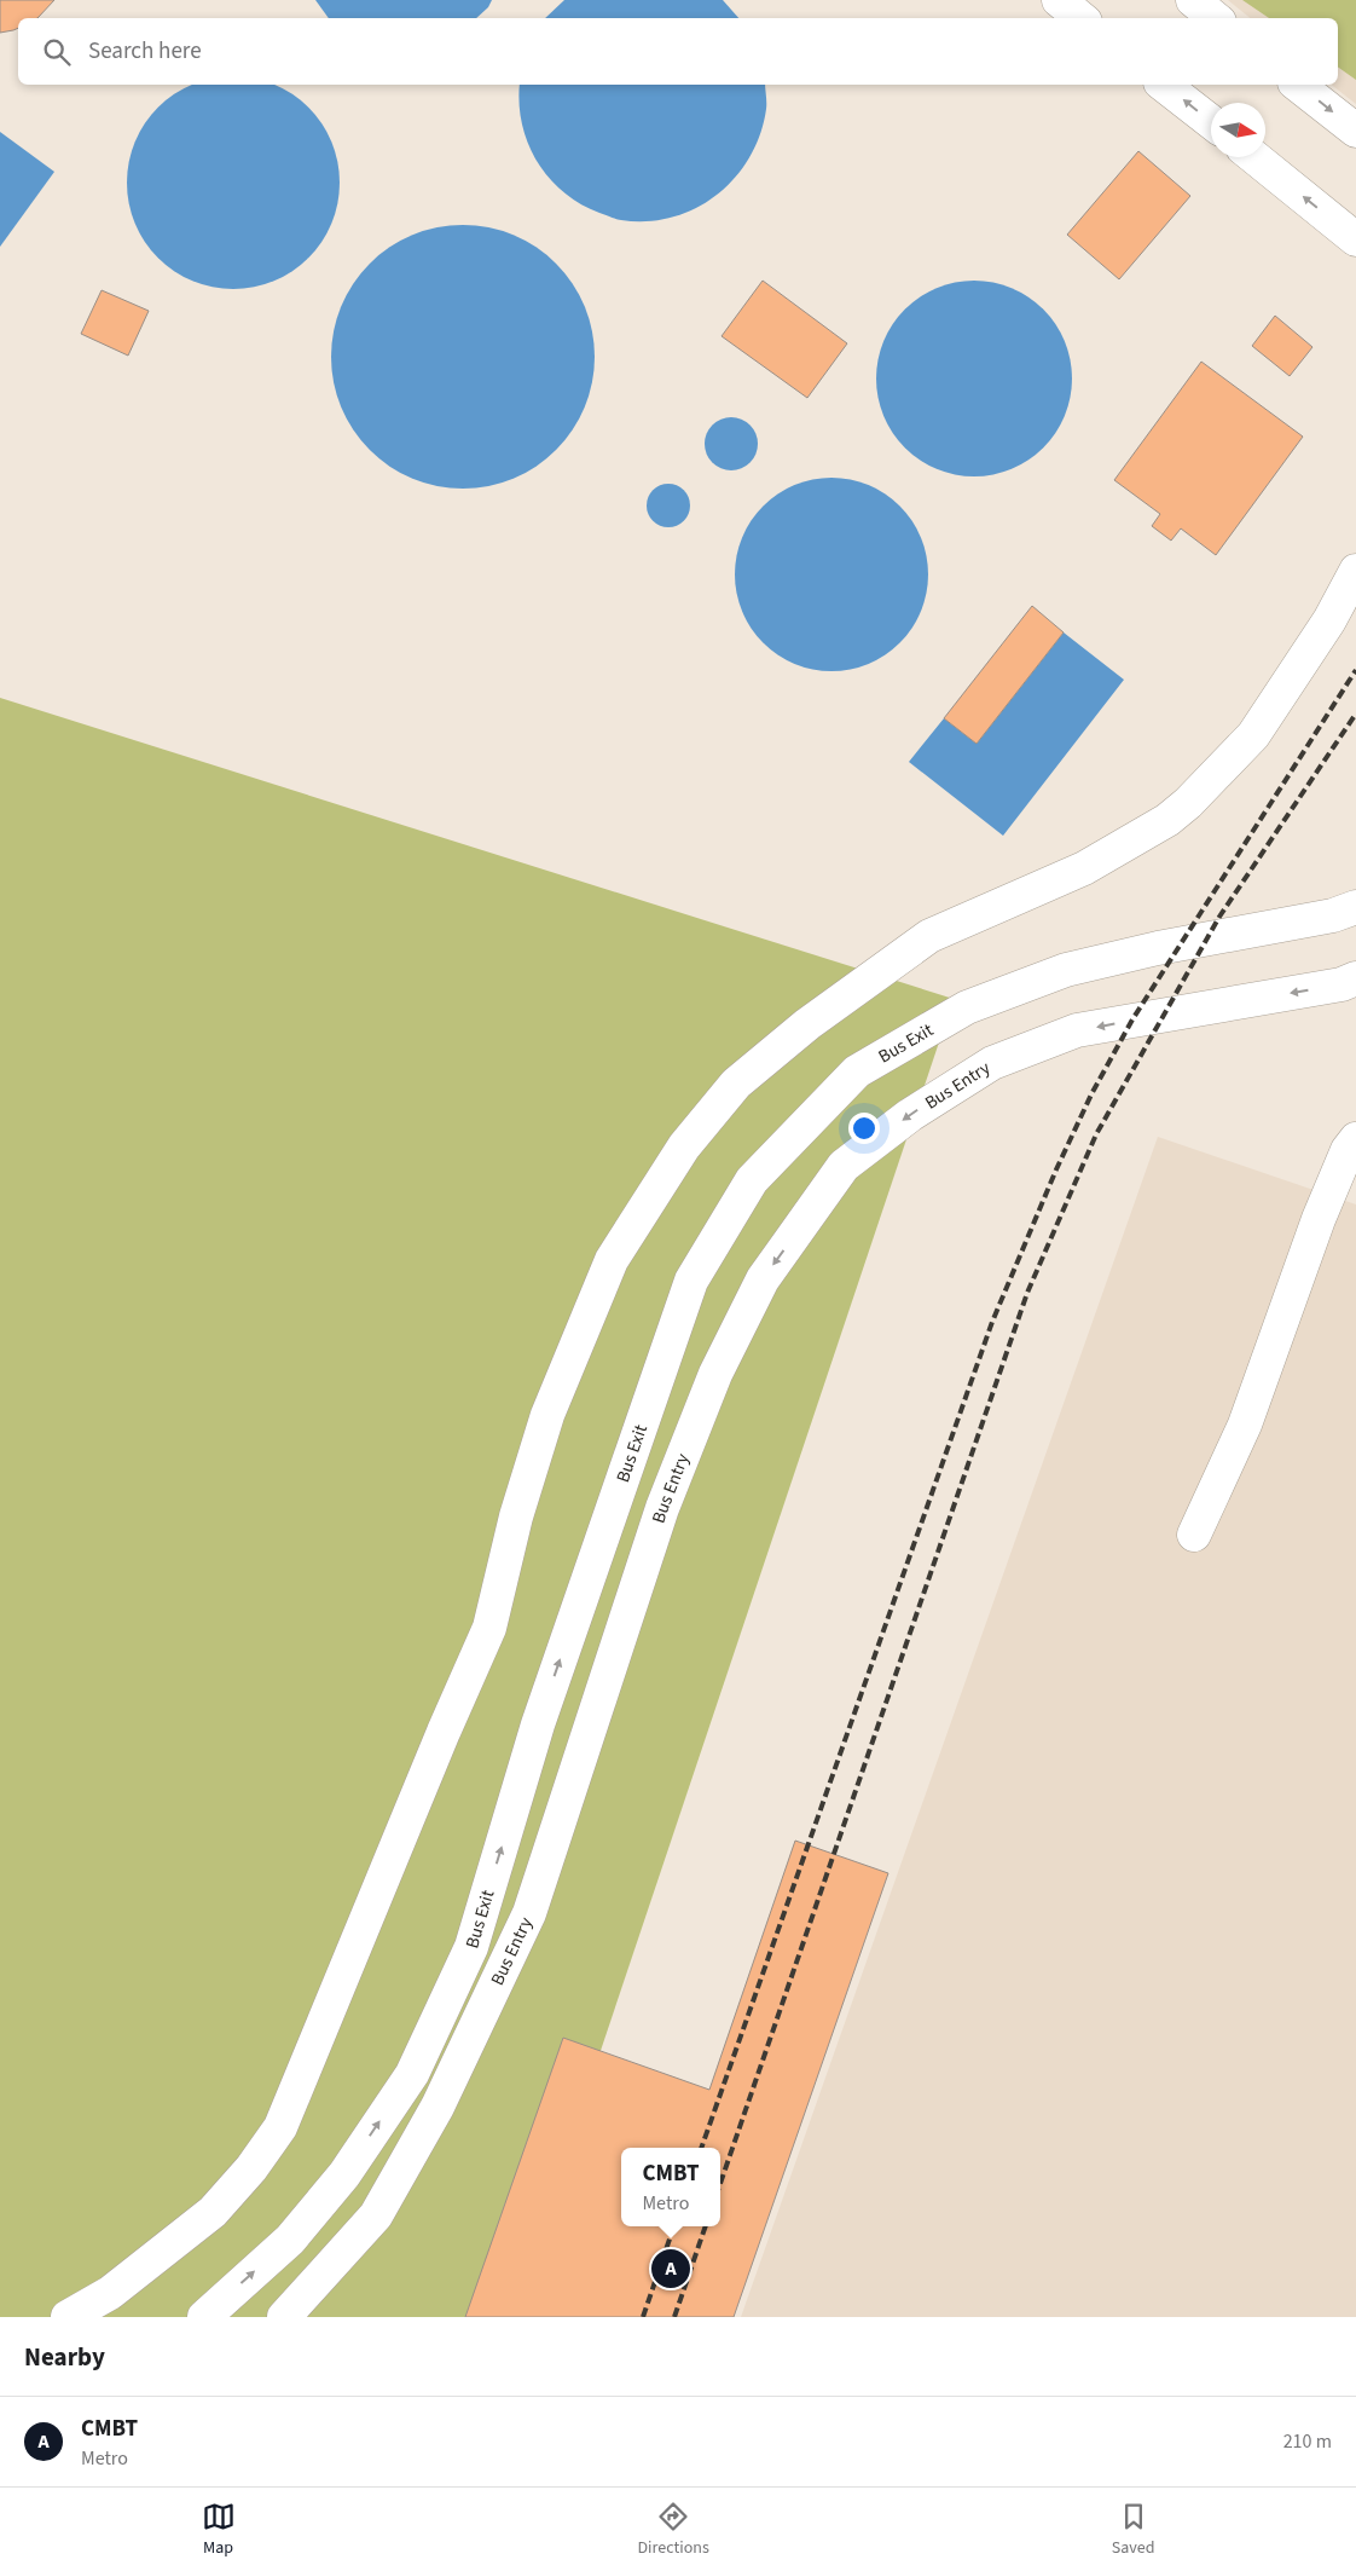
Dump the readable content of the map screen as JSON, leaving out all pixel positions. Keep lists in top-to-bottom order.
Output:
{
  "streets": {
    "main road": ["Bus Exit", "Bus Entry"]
  },
  "north": "right",
  "page": {
    "search": "Search here",
    "popup": ["CMBT", "Metro"],
    "pins": "A",
    "heading": "Nearby",
    "list": [
      {
        "mark": "A",
        "name": "CMBT",
        "note": "Metro",
        "value": "210 m"
      }
    ],
    "nav": ["Map", "Directions", "Saved"]
  }
}
